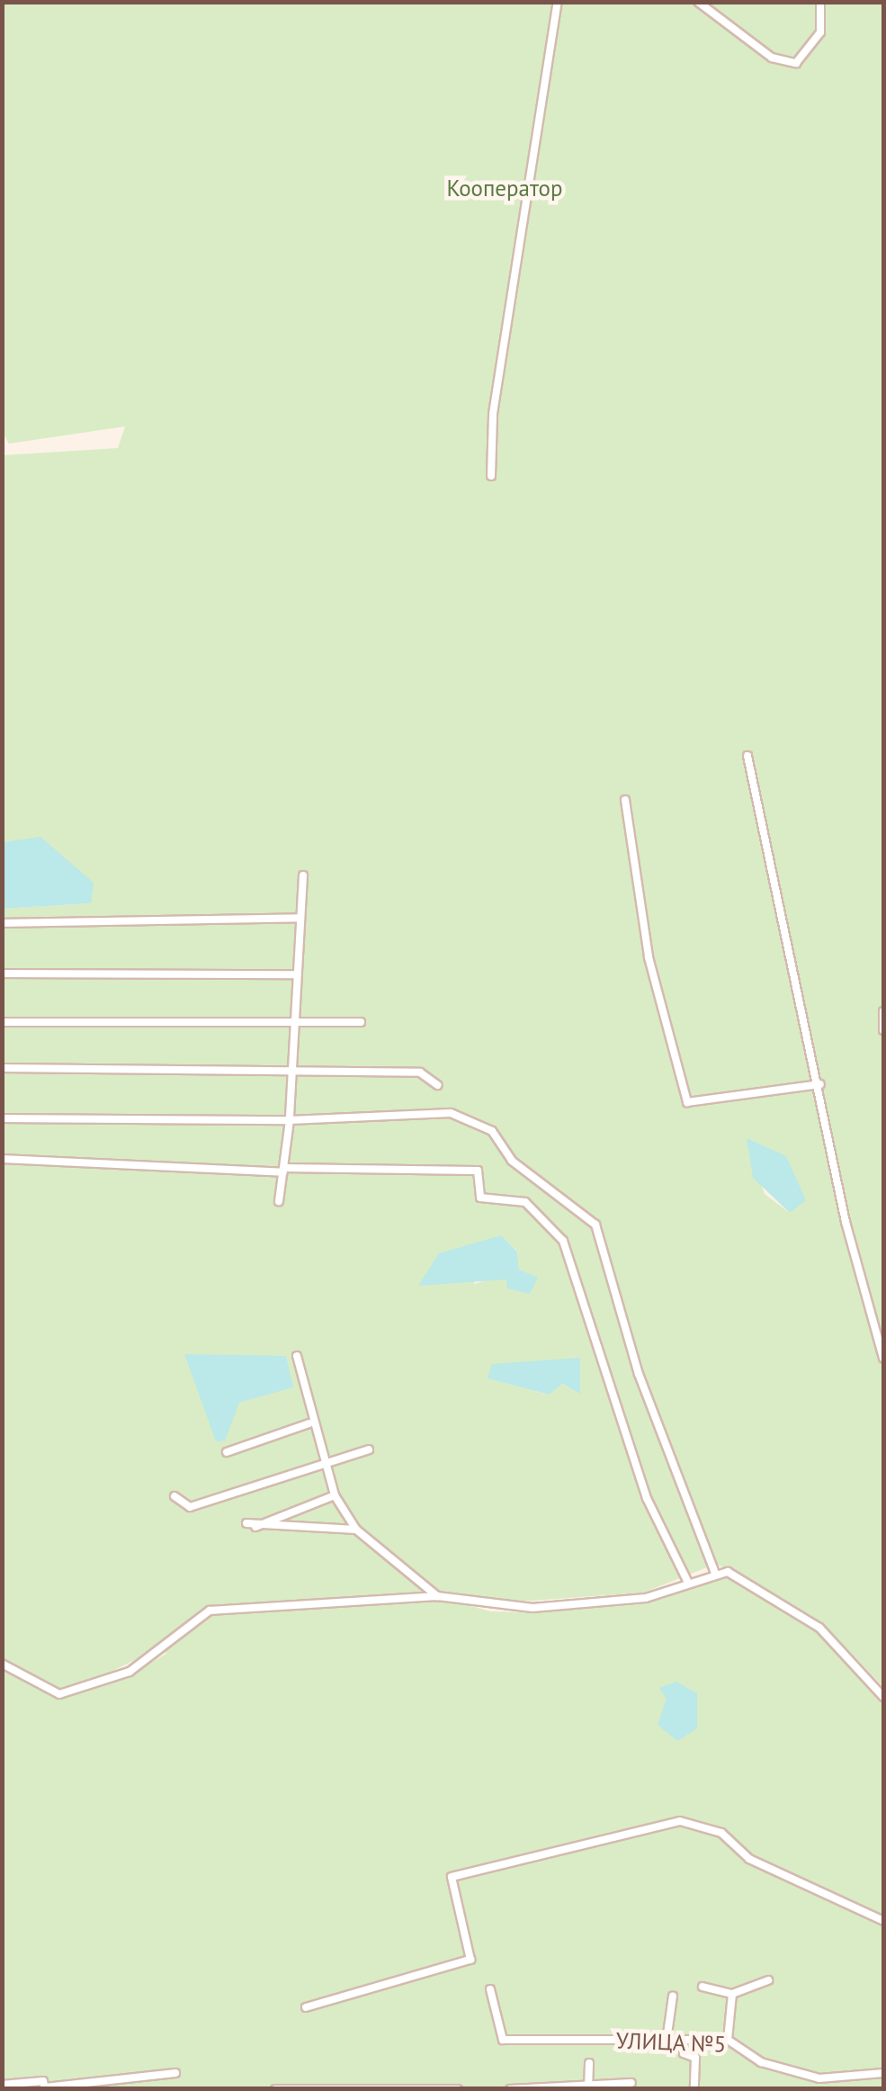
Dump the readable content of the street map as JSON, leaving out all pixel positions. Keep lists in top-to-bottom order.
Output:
{
  "streets": {
    "street": ["УЛИЦА №5"]
  },
  "parks": ["Кооператор"]
}
